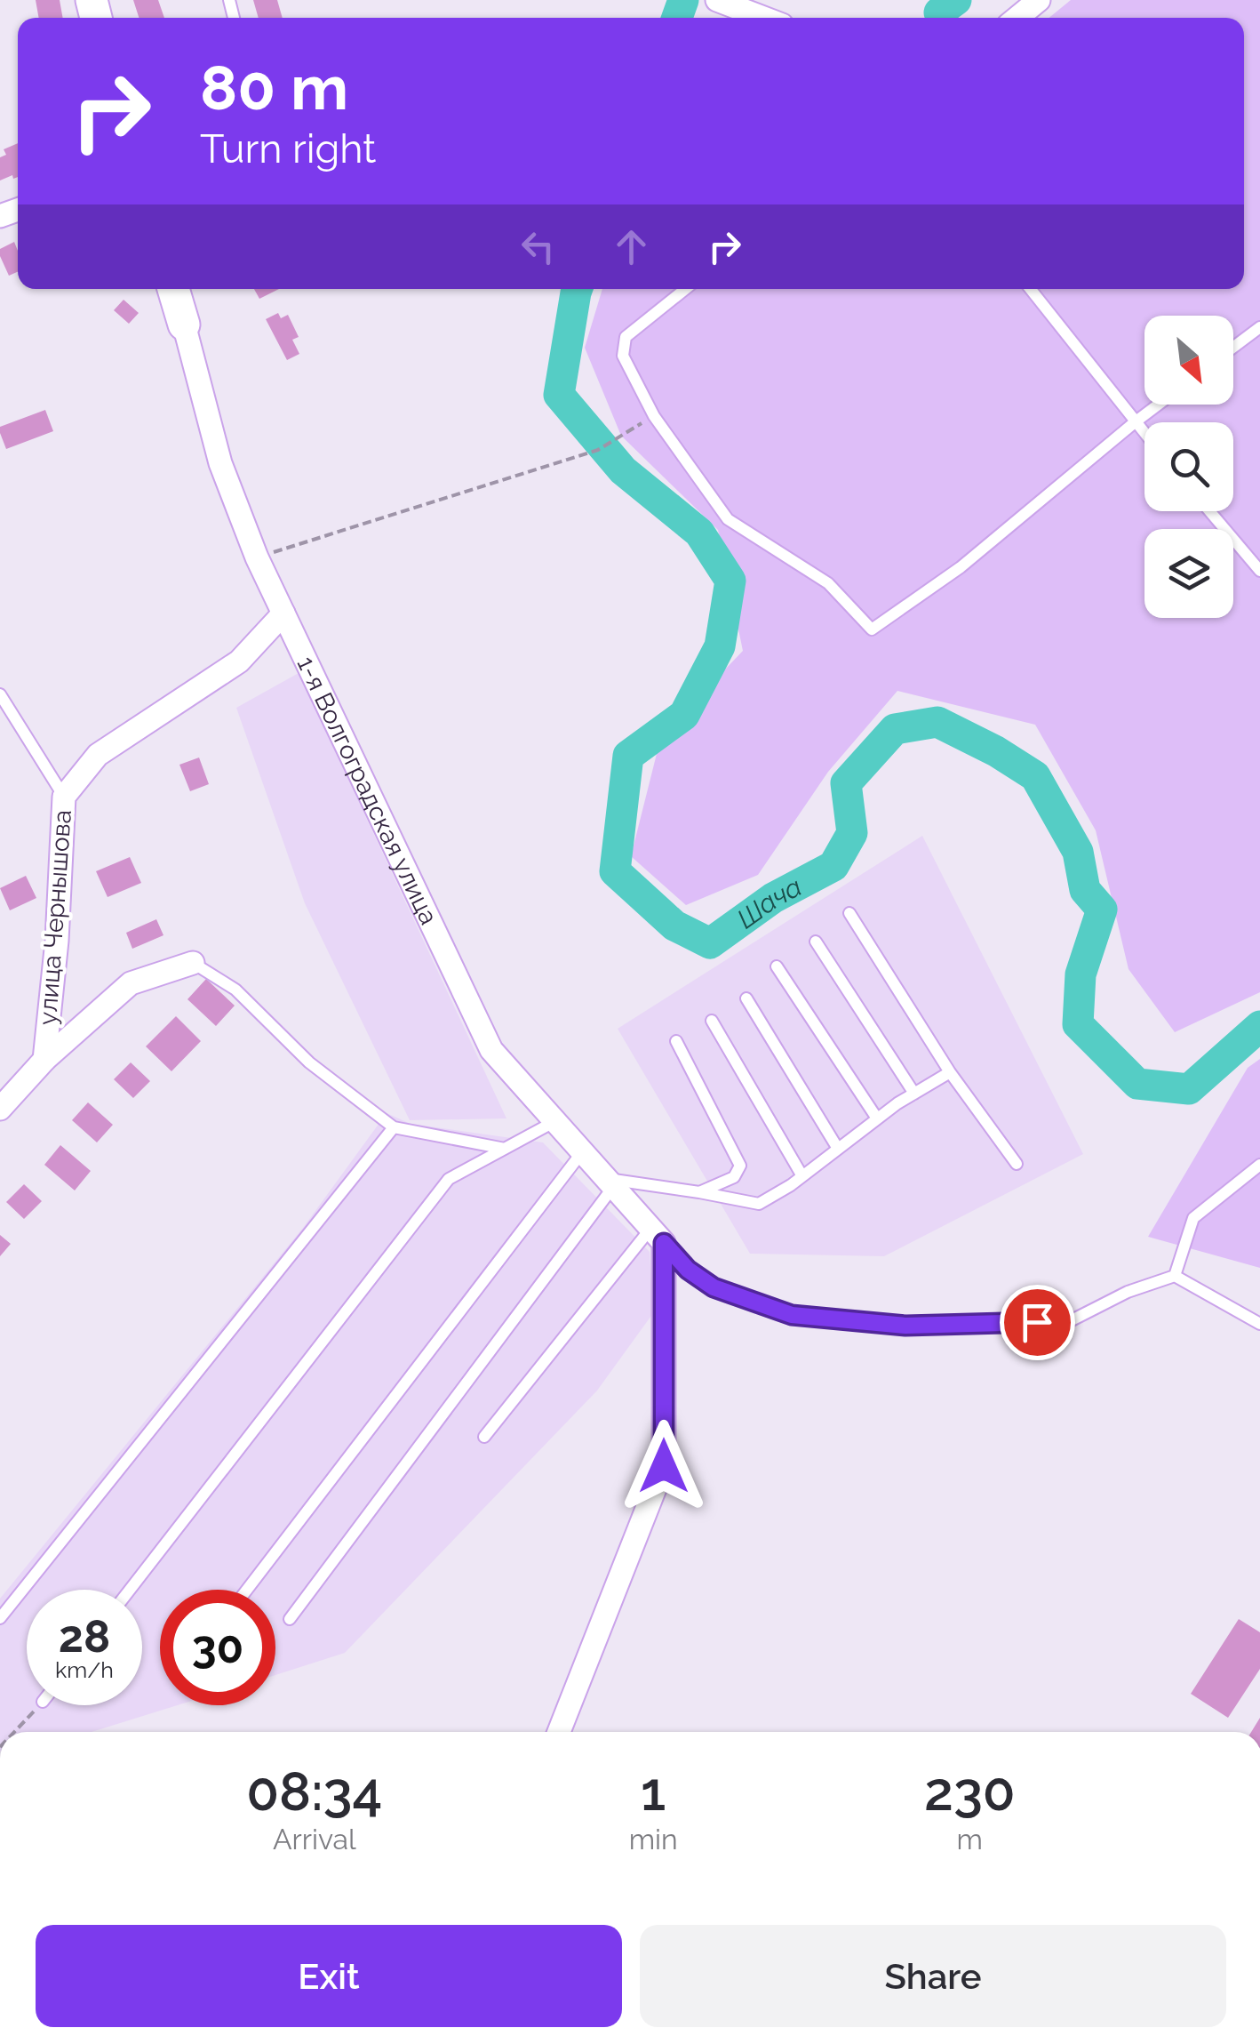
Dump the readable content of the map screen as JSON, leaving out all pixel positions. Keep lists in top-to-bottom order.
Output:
{
  "streets": {
    "street": ["1-я Волгоградская улица", "улица Чернышова"]
  },
  "crossings": [
    ["1-я Волгоградская улица", "улица Чернышова"]
  ],
  "water": ["Шача"],
  "north": "bottom right",
  "page": {
    "turn": ["80 m", "Turn right"],
    "speed": "28 km/h",
    "limit": "30",
    "eta": [
      "08:34",
      "Arrival",
      "1",
      "min",
      "230",
      "m"
    ],
    "buttons": ["Exit", "Share"]
  }
}
